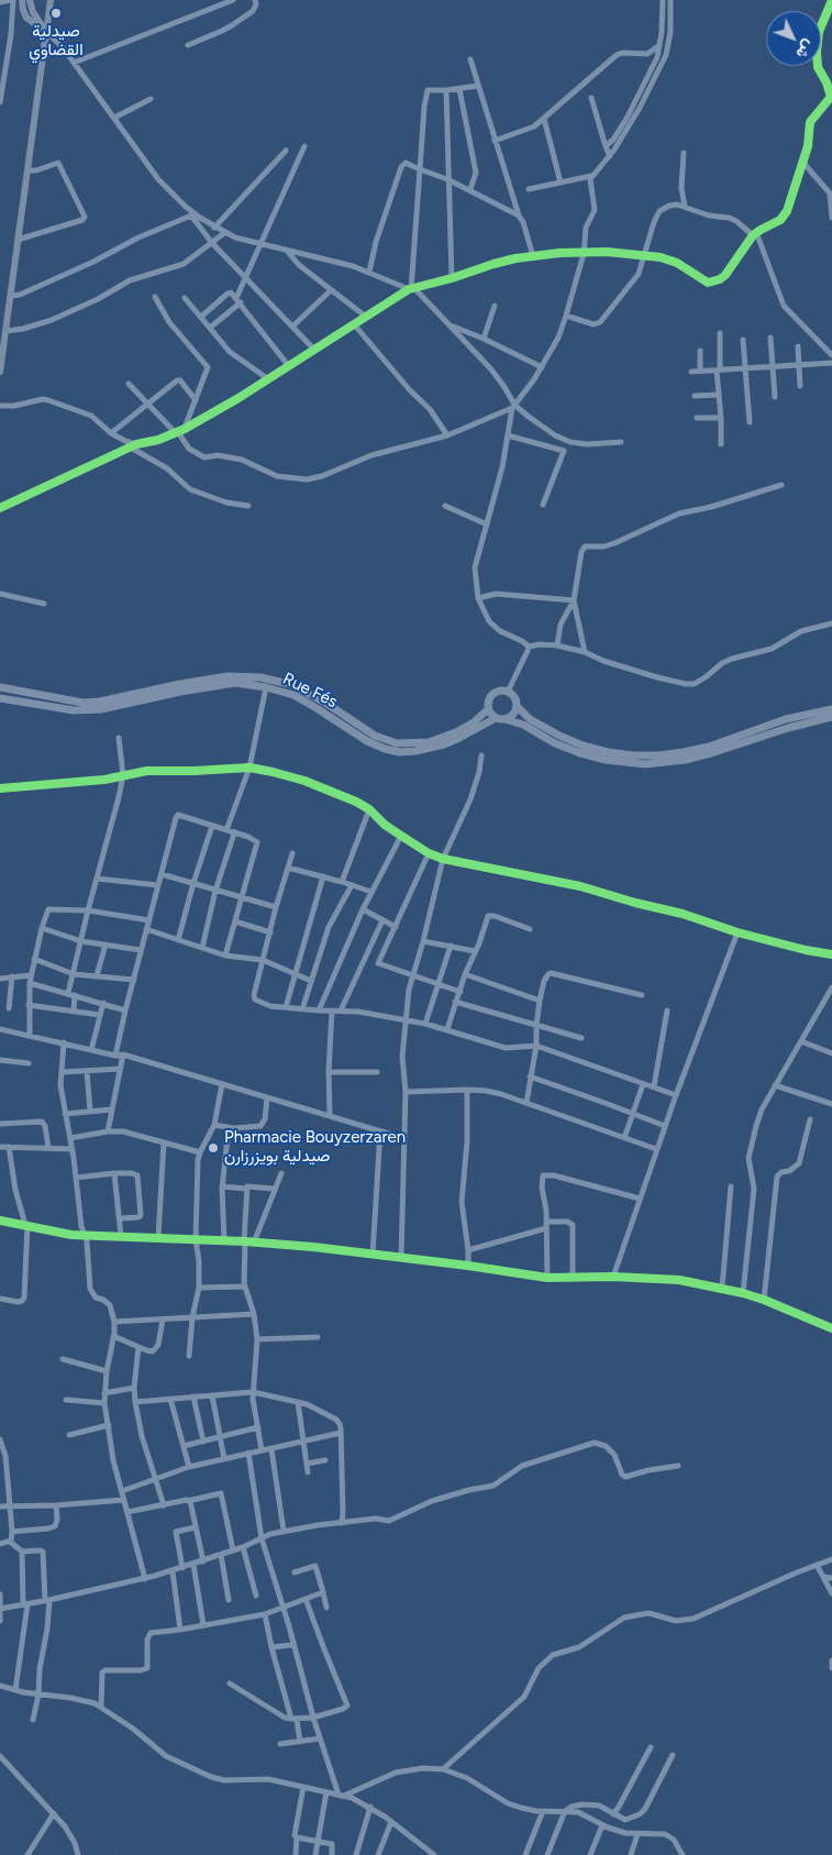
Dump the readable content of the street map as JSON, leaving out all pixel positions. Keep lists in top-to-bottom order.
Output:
{
  "streets": {
    "highway": ["Rue Fés"]
  },
  "places": ["صيدلية القضاوي", "Pharmacie Bouyzerzaren صيدلية بويزرزارن"],
  "north": "bottom right"
}
